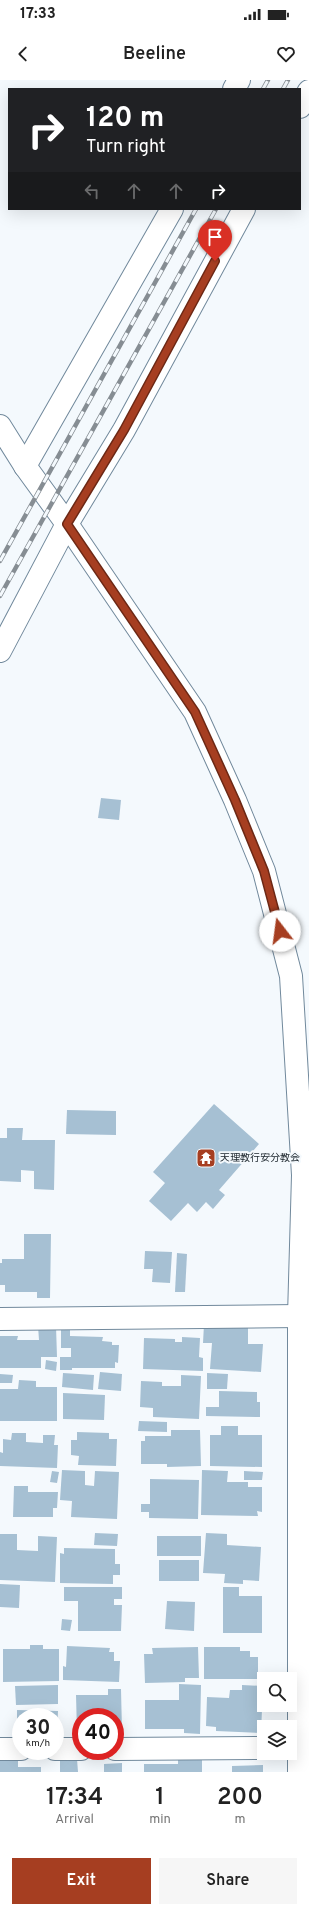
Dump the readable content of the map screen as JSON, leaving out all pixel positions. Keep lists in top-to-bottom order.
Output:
{
  "places": {
    "temple": ["天理教行安分教会"]
  },
  "page": {
    "status": "17:33",
    "header": "Beeline",
    "turn": ["120 m", "Turn right"],
    "speed": "30 km/h",
    "limit": "40",
    "eta": [
      "17:34",
      "Arrival",
      "1",
      "min",
      "200",
      "m"
    ],
    "buttons": ["Exit", "Share"]
  }
}
